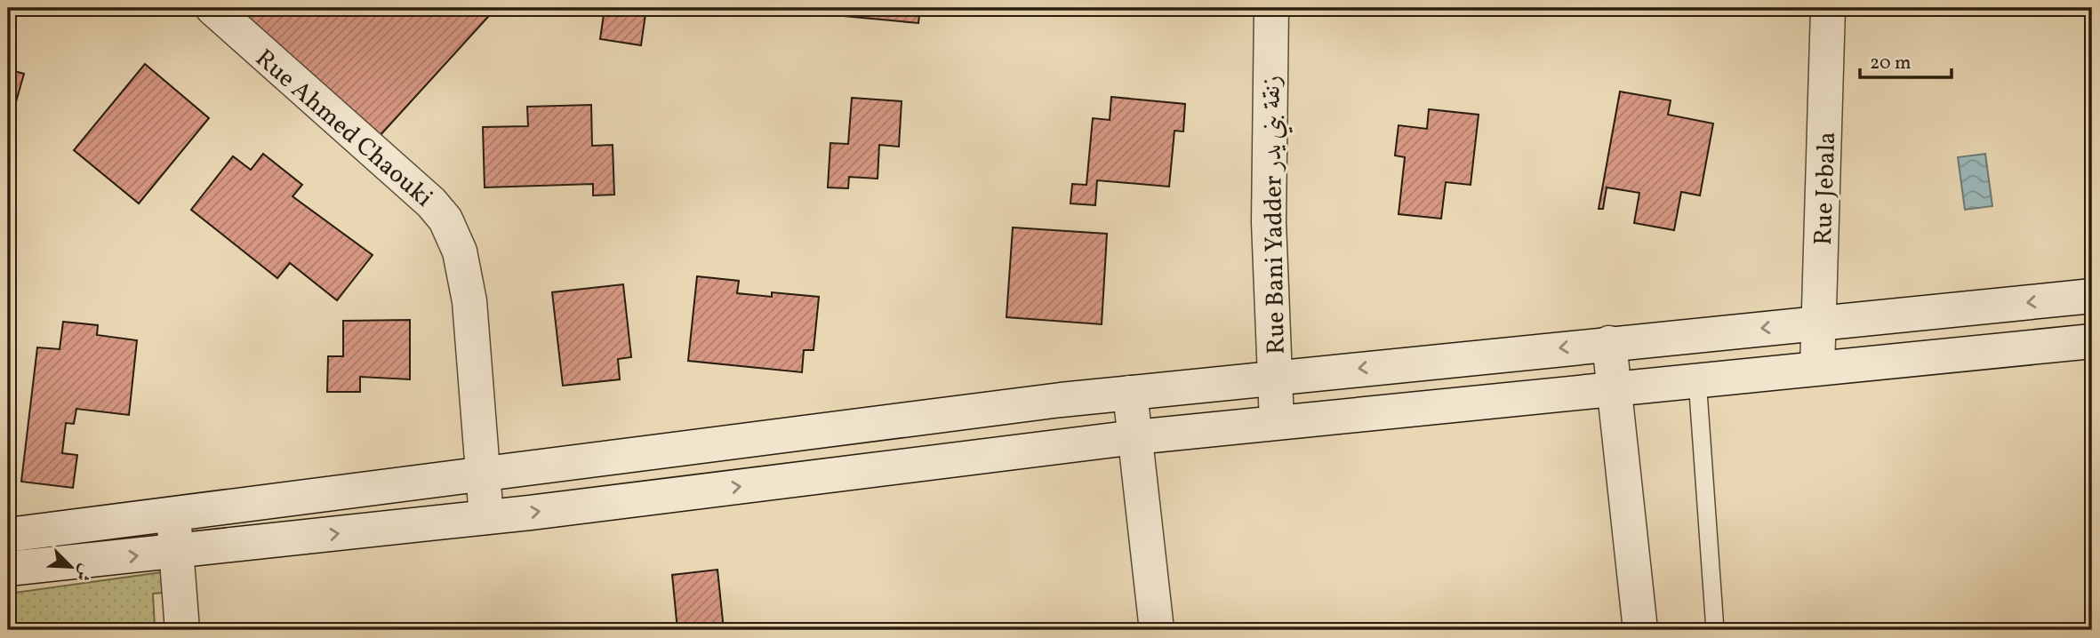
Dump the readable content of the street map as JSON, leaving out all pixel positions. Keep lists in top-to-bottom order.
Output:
{
  "streets": {
    "street": ["Rue Ahmed Chaouki", "Rue Jebala", "Rue Bani Yadder زنقة بني يدر"]
  },
  "scale_bar": "20 m",
  "north": "bottom right"
}
